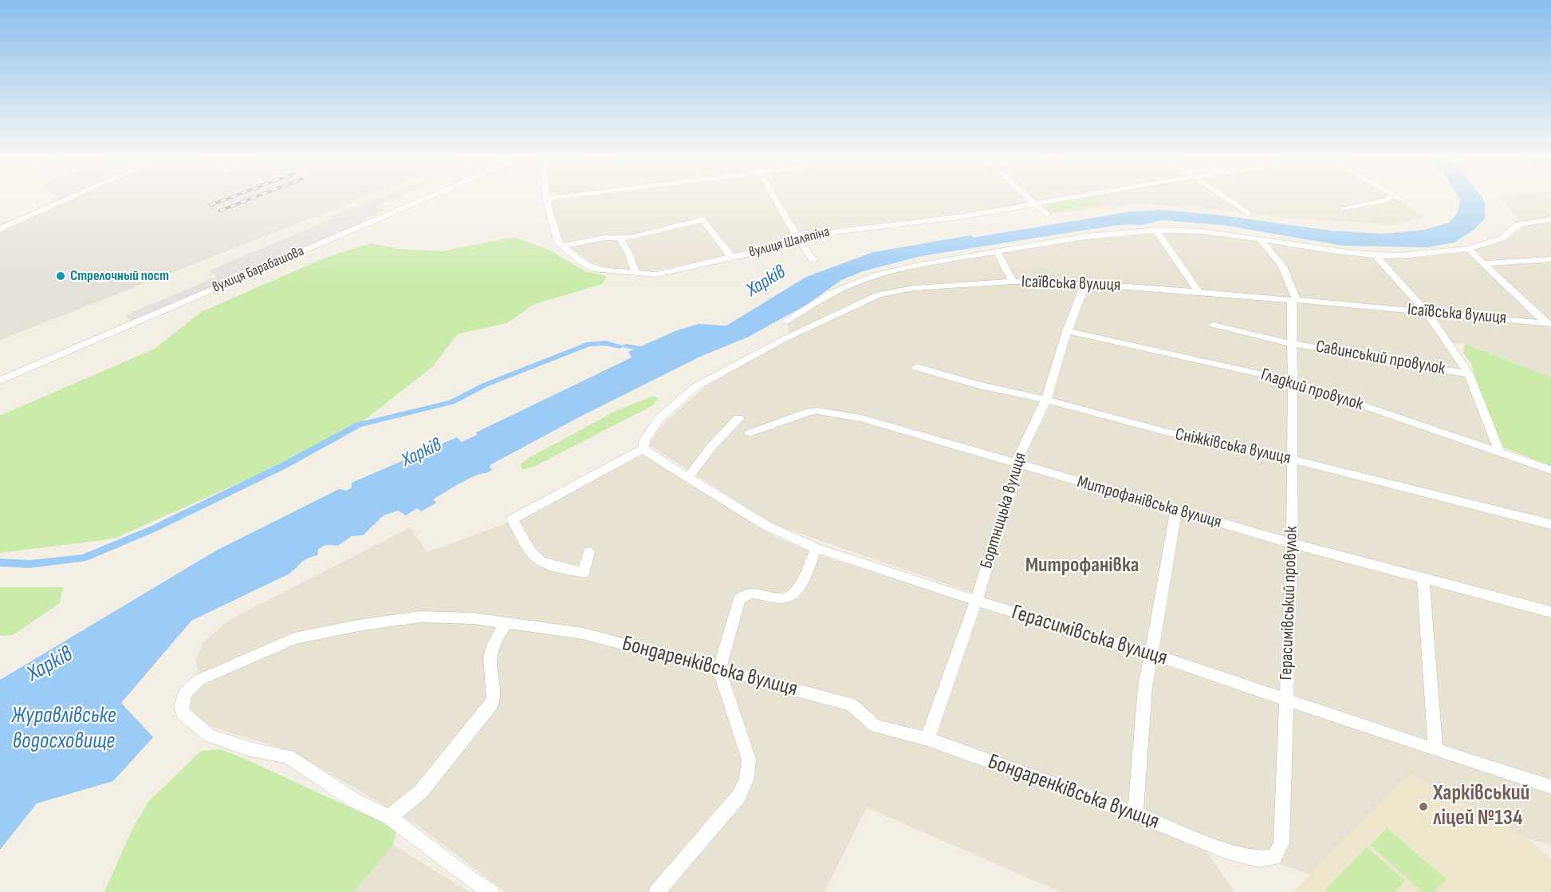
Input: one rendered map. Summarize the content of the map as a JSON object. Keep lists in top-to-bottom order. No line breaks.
{"streets":{"street":["вулиця Шаляпіна","вулиця Барабашова","Ісаївська вулиця","Савинський провулок","Гладкий провулок","Сніжківська вулиця","Митрофанівська вулиця","Бортницька вулиця","Герасимівський провулок","Герасимівська вулиця","Бондаренківська вулиця"]},"crossings":[["Ісаївська вулиця","Бортницька вулиця"],["Ісаївська вулиця","Герасимівський провулок"],["Ісаївська вулиця","Герасимівська вулиця"],["Савинський провулок","Герасимівський провулок"],["Гладкий провулок","Бортницька вулиця"],["Гладкий провулок","Герасимівський провулок"],["Сніжківська вулиця","Бортницька вулиця"],["Сніжківська вулиця","Герасимівський провулок"],["Митрофанівська вулиця","Бортницька вулиця"],["Митрофанівська вулиця","Герасимівський провулок"],["Бортницька вулиця","Герасимівська вулиця"],["Бортницька вулиця","Бондаренківська вулиця"],["Герасимівський провулок","Герасимівська вулиця"],["Герасимівський провулок","Бондаренківська вулиця"]],"districts":["Митрофанівка"],"water":["Харків","Журавлівське водосховище"],"places":["Стрелочный пост","Харківський ліцей №134"]}
